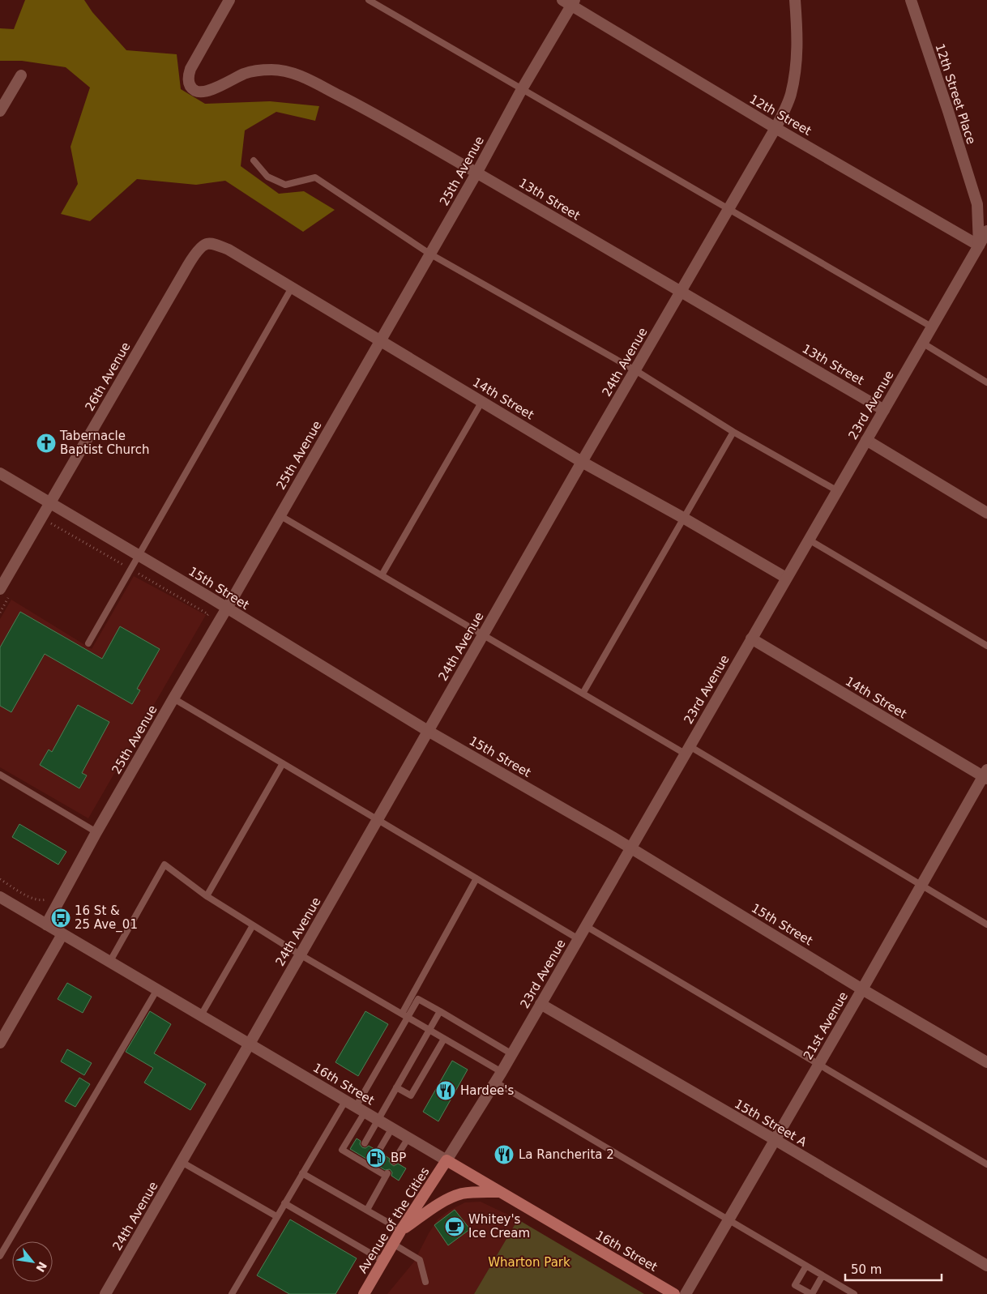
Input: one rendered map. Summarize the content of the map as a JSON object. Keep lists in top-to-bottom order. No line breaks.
{"streets":{"main road":["16th Street","Avenue of the Cities"],"street":["12th Street Place","12th Street","25th Avenue","13th Street","24th Avenue","26th Avenue","14th Street","23rd Avenue","15th Street","21st Avenue","15th Street A"]},"crossings":[["12th Street Place","12th Street"],["12th Street Place","23rd Avenue"],["12th Street","25th Avenue"],["12th Street","24th Avenue"],["12th Street","23rd Avenue"],["25th Avenue","13th Street"],["25th Avenue","14th Street"],["25th Avenue","15th Street"],["25th Avenue","16th Street"],["13th Street","24th Avenue"],["13th Street","23rd Avenue"],["24th Avenue","14th Street"],["24th Avenue","15th Street"],["24th Avenue","16th Street"],["26th Avenue","14th Street"],["26th Avenue","15th Street"],["14th Street","23rd Avenue"],["14th Street","21st Avenue"],["23rd Avenue","15th Street"],["23rd Avenue","16th Street"],["23rd Avenue","15th Street A"],["23rd Avenue","Avenue of the Cities"],["15th Street","21st Avenue"],["21st Avenue","15th Street A"],["16th Street","Avenue of the Cities"]],"parks":["Wharton Park"],"places":{"church":["Tabernacle Baptist Church"],"bus stop":["16 St & 25 Ave_01"],"restaurant":["Hardee's","La Rancherita 2"],"fuel station":["BP"],"cafe":["Whitey's Ice Cream"]},"scale_bar":"50 m","north":"bottom right"}
